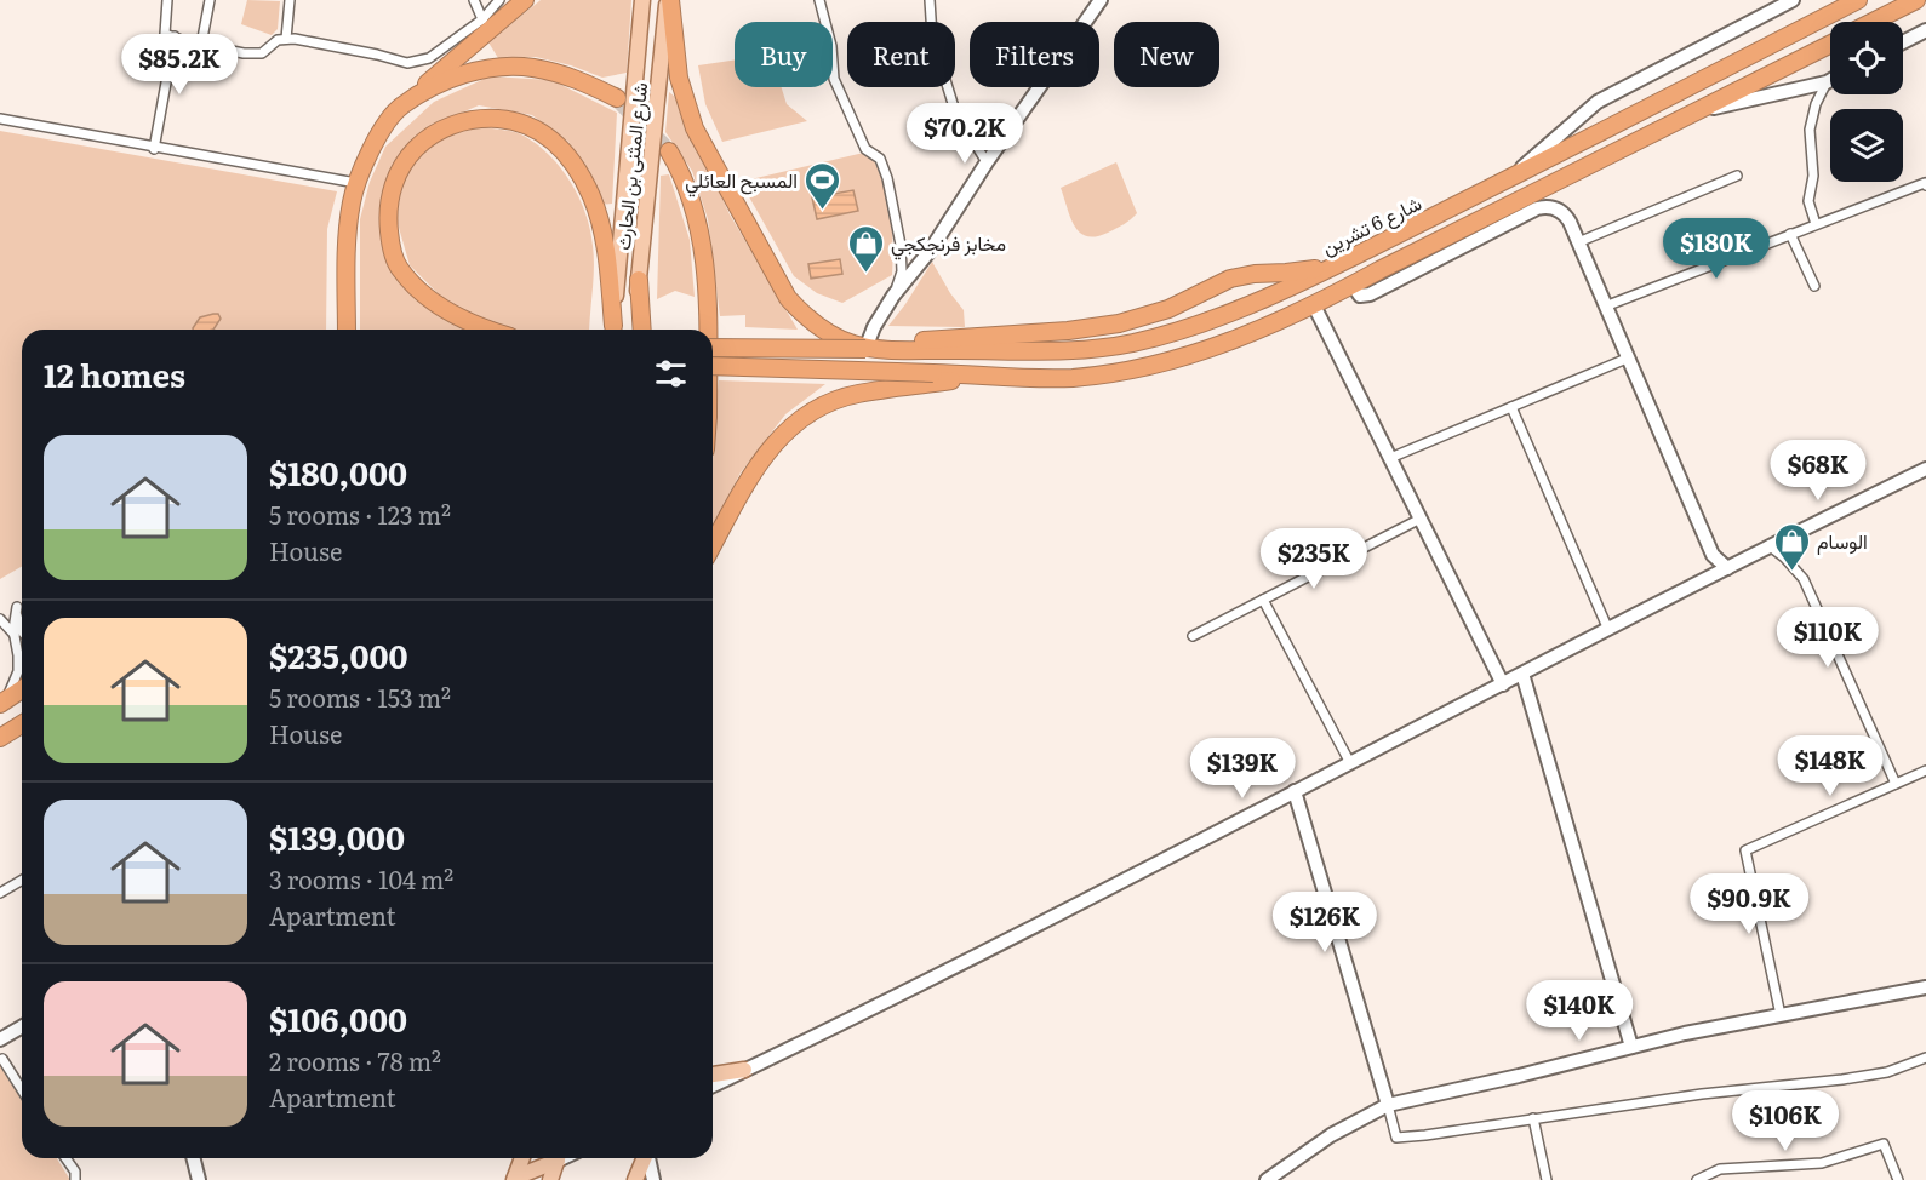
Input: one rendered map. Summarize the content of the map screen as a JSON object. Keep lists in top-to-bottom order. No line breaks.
{"streets":{"highway":["شارع 6 تشرين"],"main road":["شارع المثنى بن الحارث"]},"places":{"sports":["المسبح العائلي"],"shop":["مخابز فرنجكجي","الوسام"]},"page":{"chip":["Buy","Rent","Filters","New"],"price":["$85.2K","$70.2K","$180K","$68K","$235K","$110K","$148K","$139K","$90.9K","$126K","$140K","$106K"],"heading":"12 homes","list":[{"name":"$180,000","note":"5 rooms · 123 m² · House"},{"name":"$235,000","note":"5 rooms · 153 m² · House"},{"name":"$139,000","note":"3 rooms · 104 m² · Apartment"},{"name":"$106,000","note":"2 rooms · 78 m² · Apartment"}]}}
